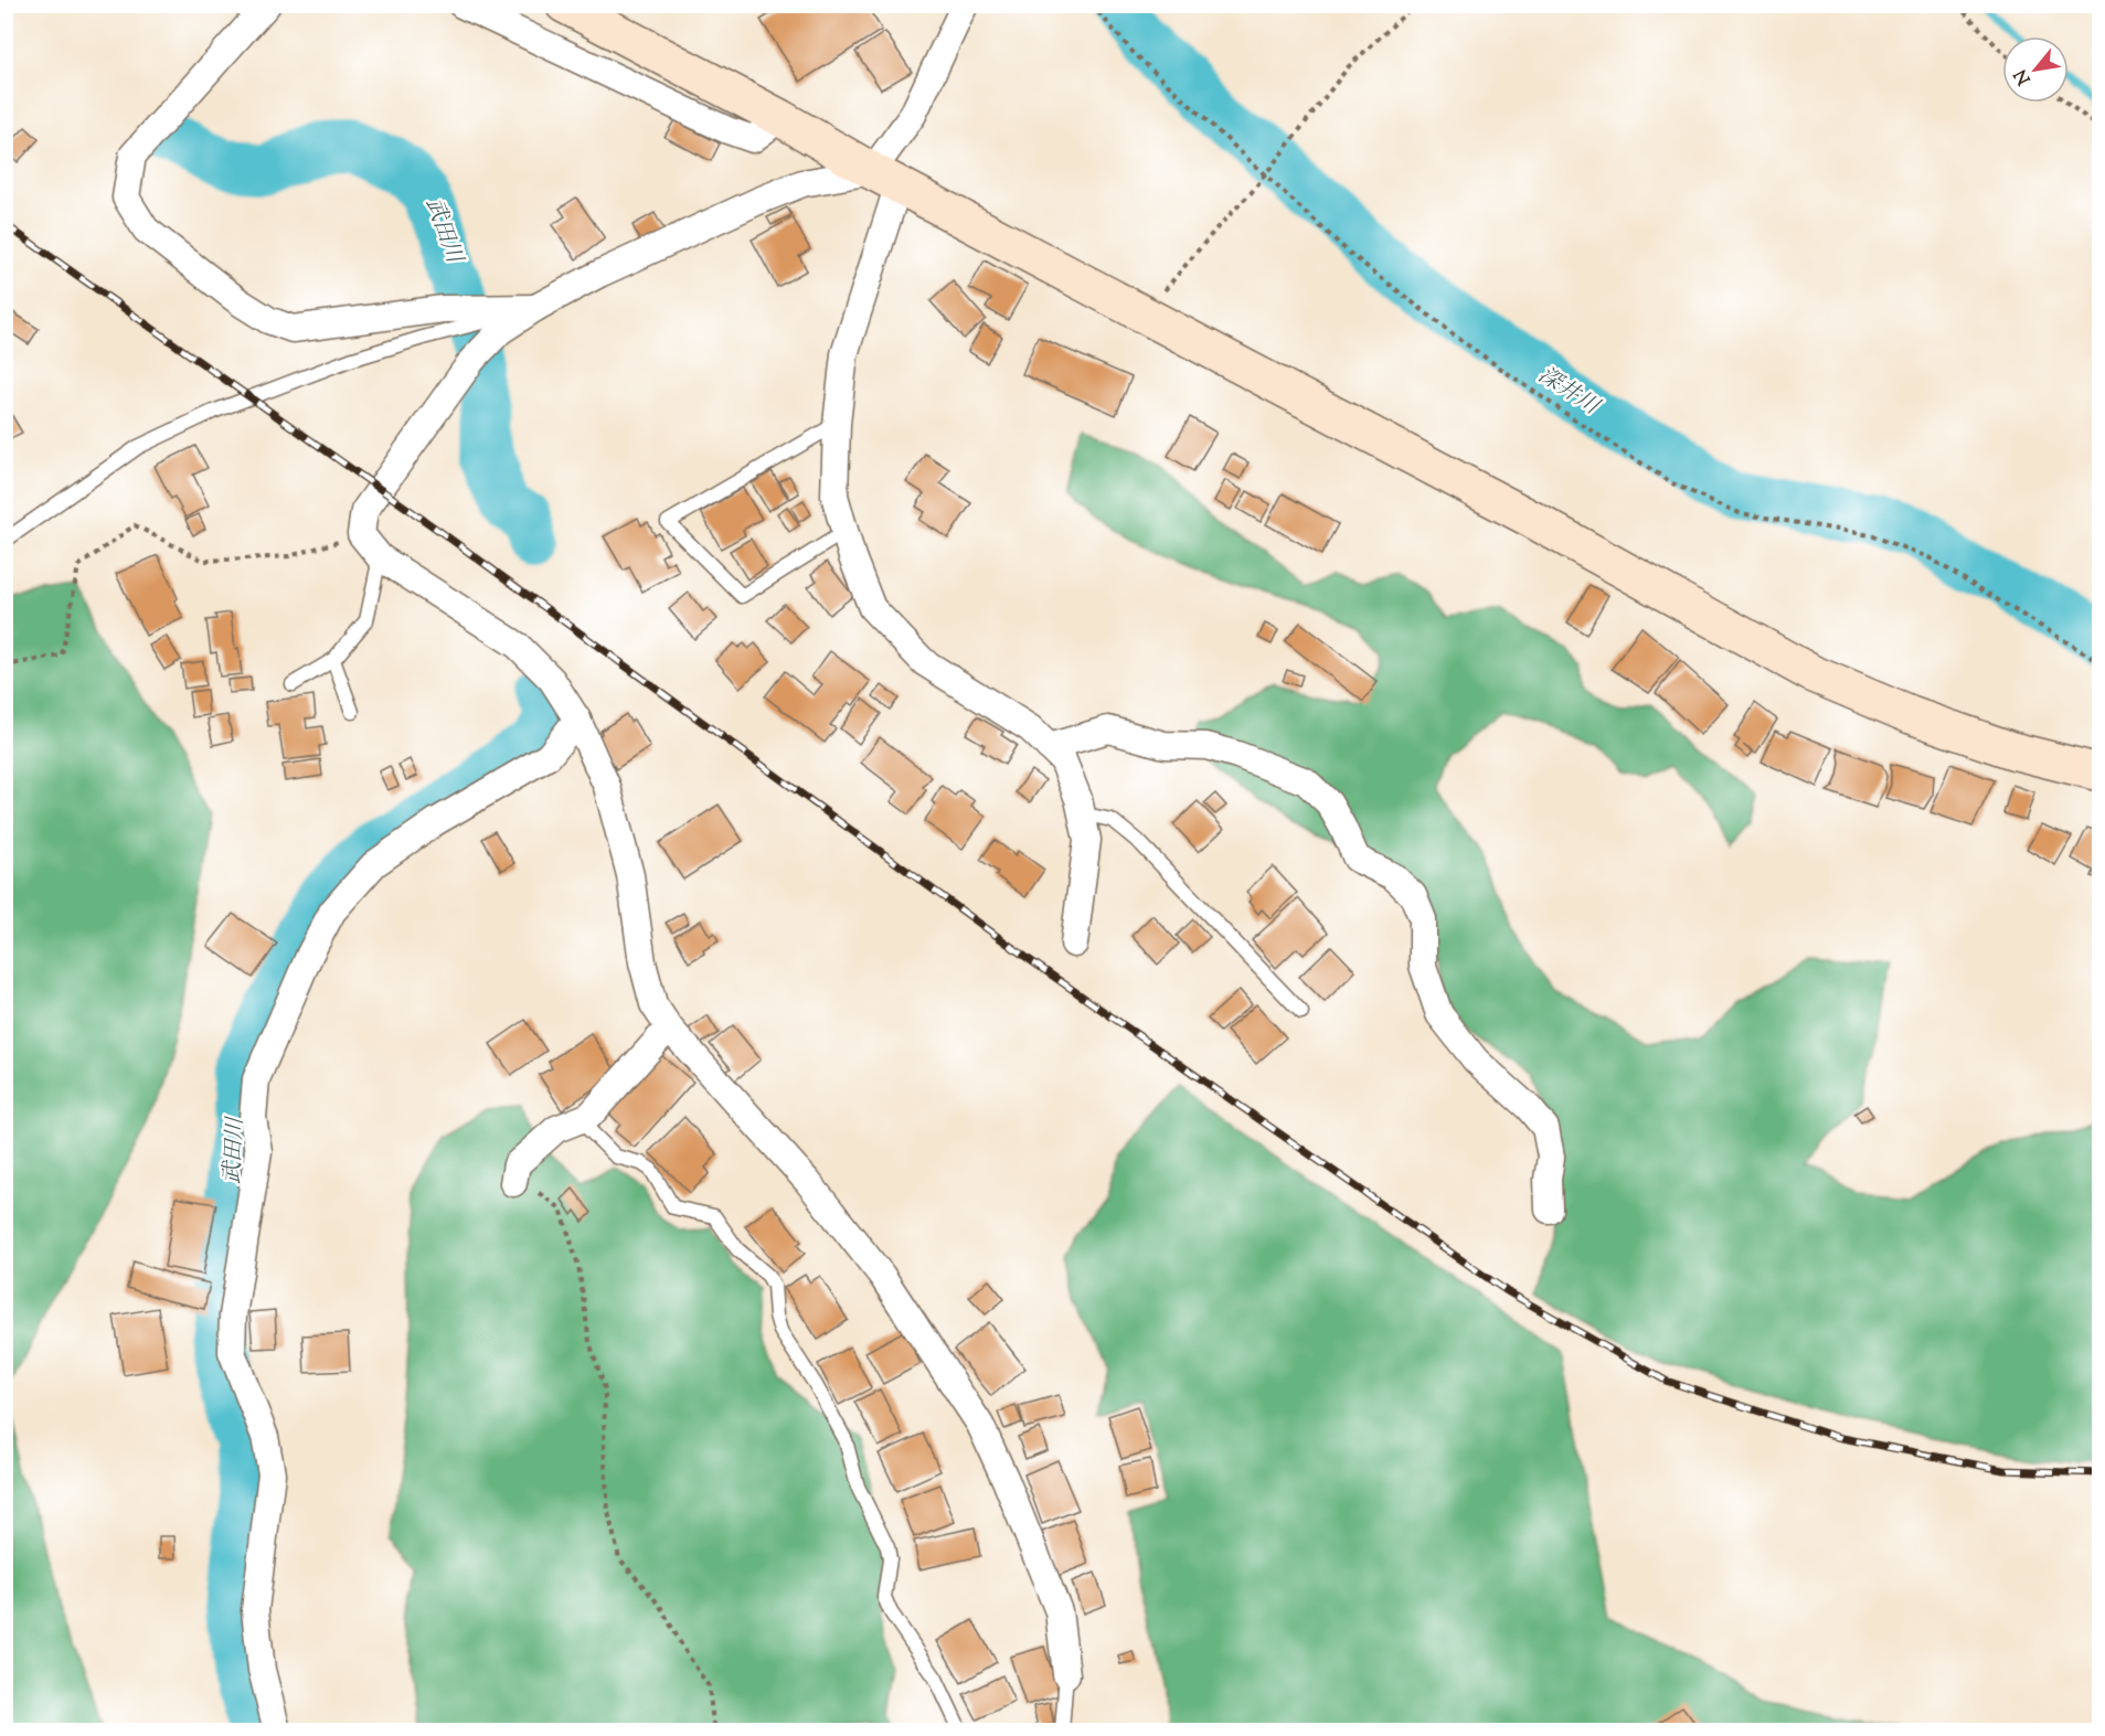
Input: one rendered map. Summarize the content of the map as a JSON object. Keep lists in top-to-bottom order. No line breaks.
{"water":["武田川","深井川"],"north":"bottom left"}
